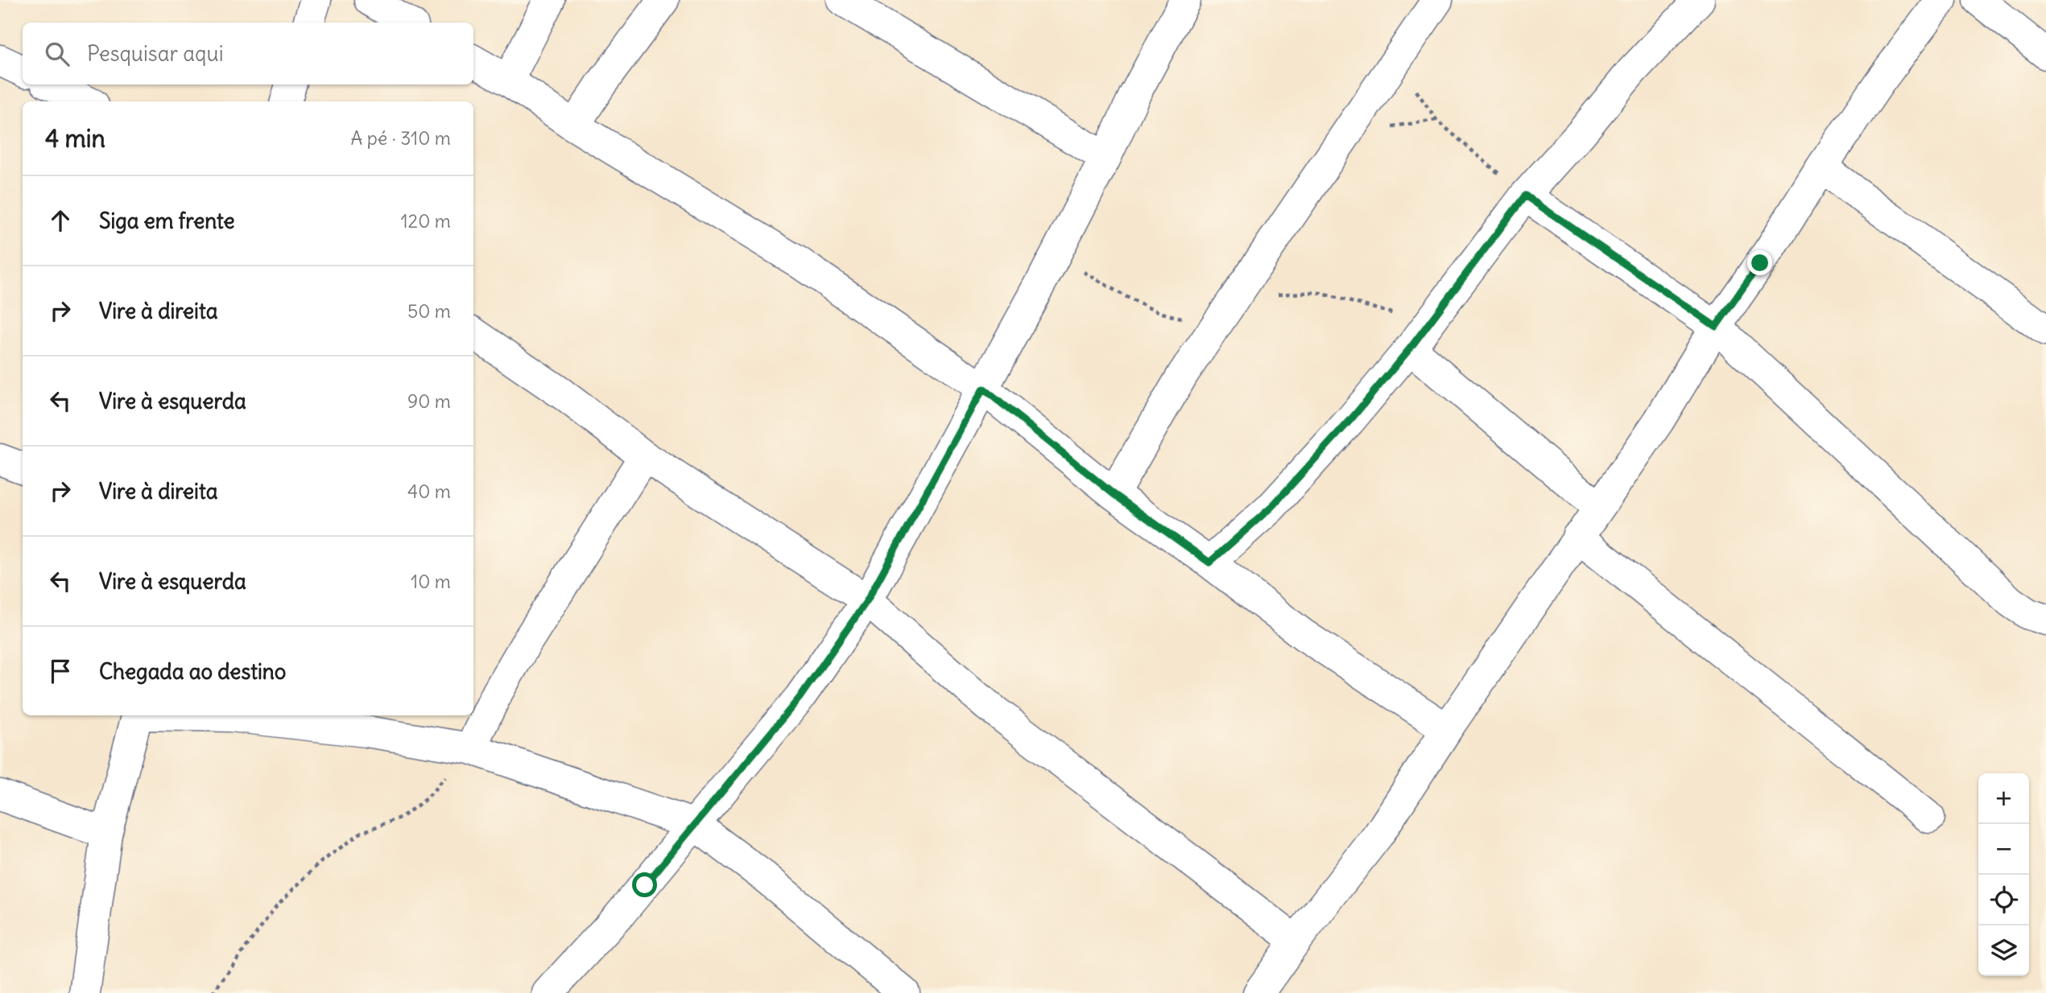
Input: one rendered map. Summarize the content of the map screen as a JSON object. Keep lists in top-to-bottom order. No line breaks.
{"page":{"search":"Pesquisar aqui","heading":["4 min","A pé · 310 m"],"list":[["Siga em frente","120 m"],["Vire à direita","50 m"],["Vire à esquerda","90 m"],["Vire à direita","40 m"],["Vire à esquerda","10 m"],"Chegada ao destino"],"map_buttons":["+","−"]}}
